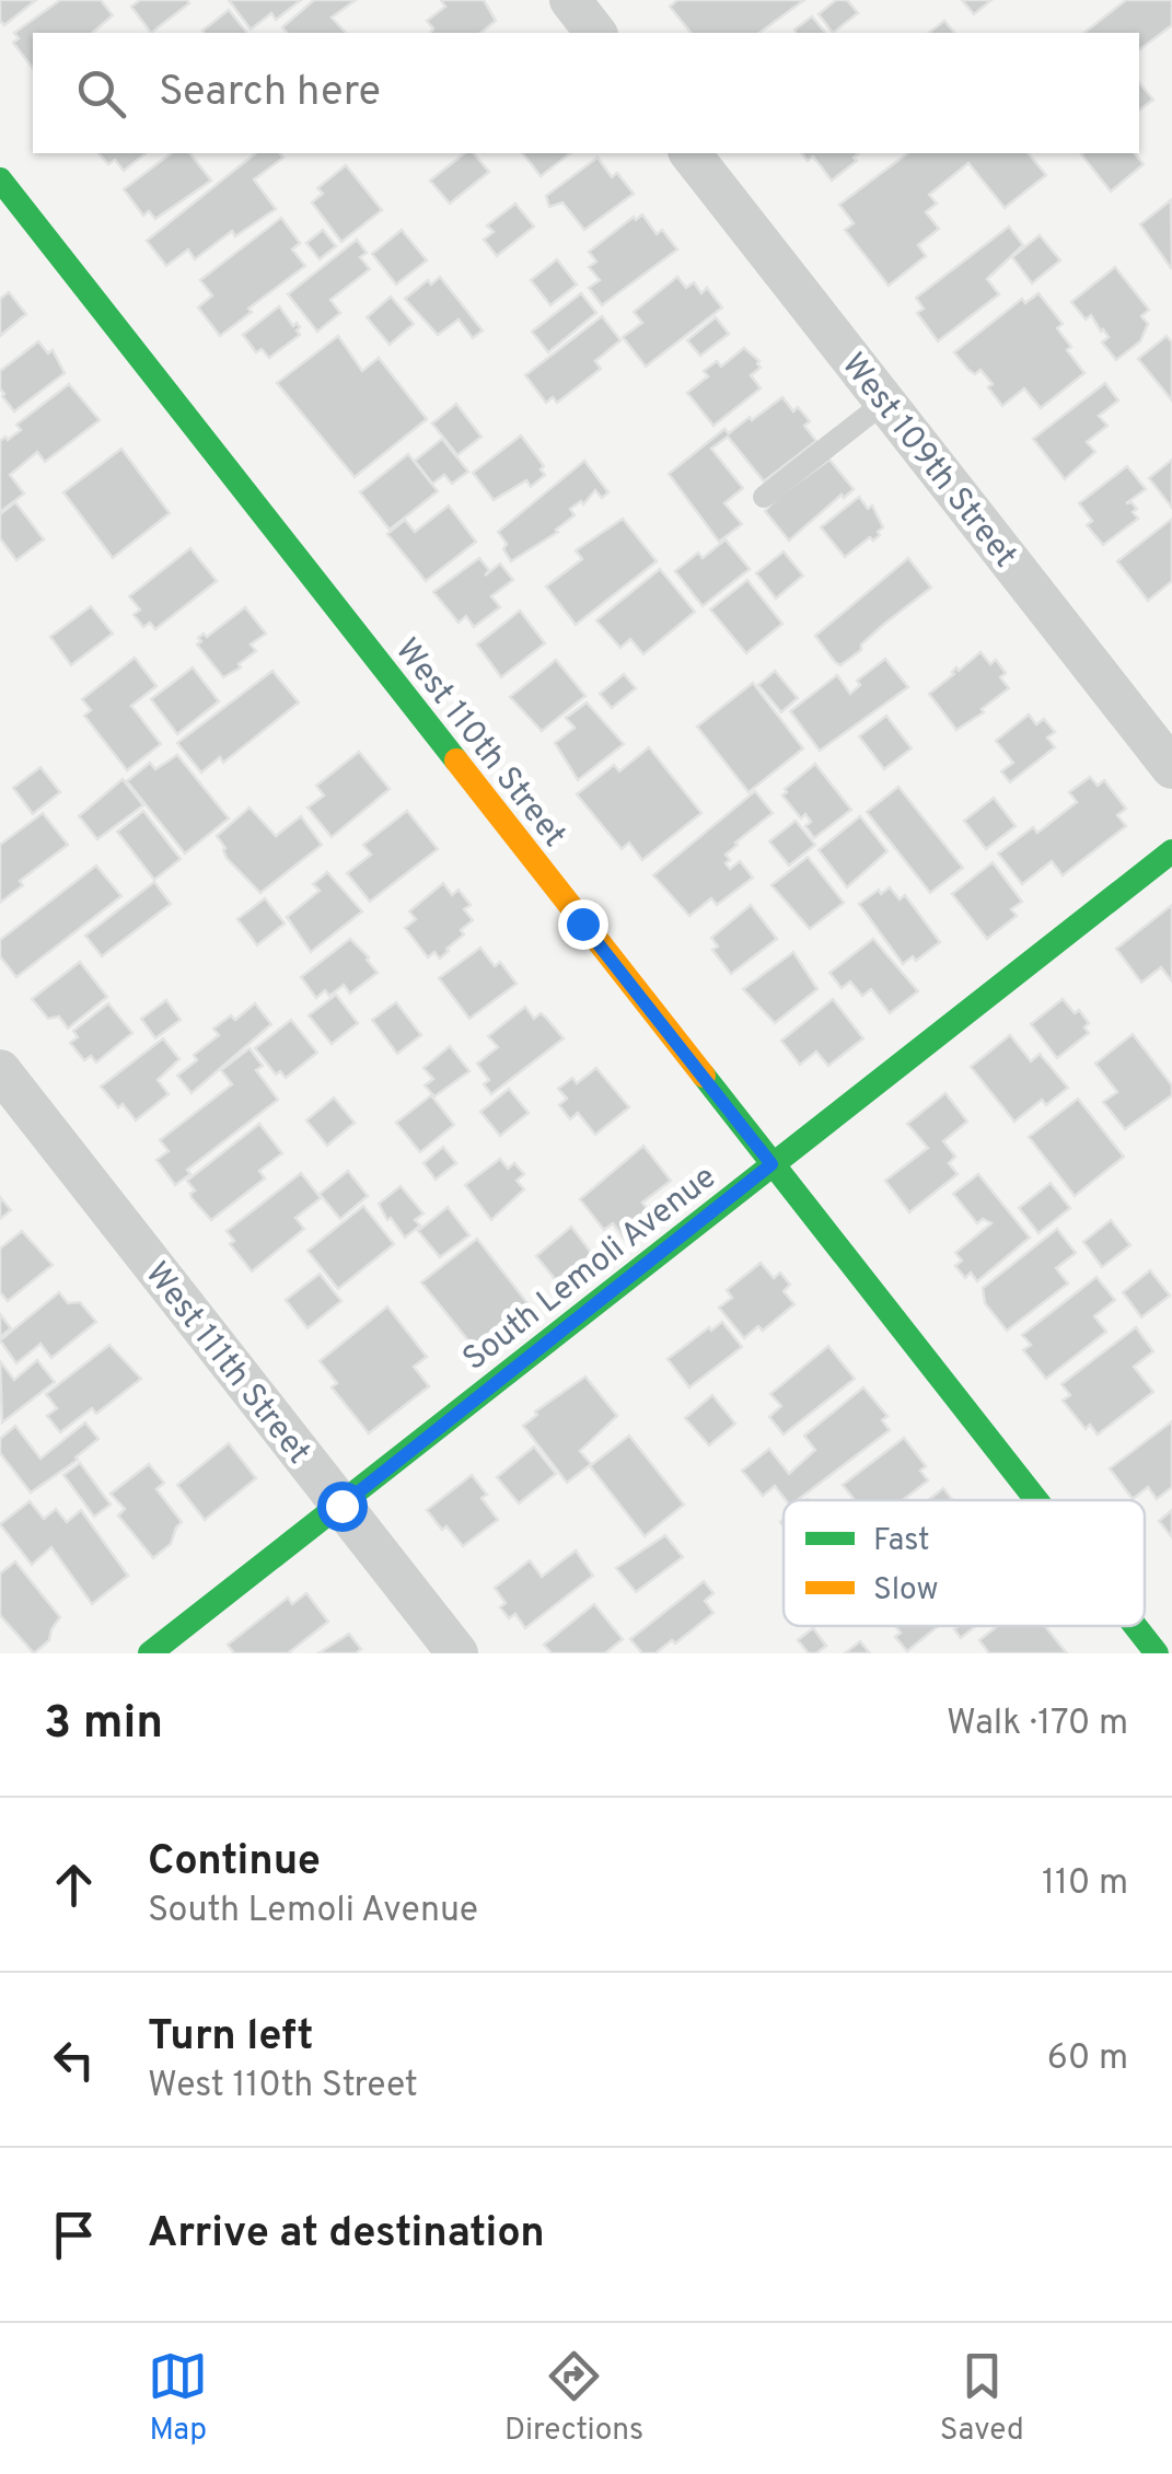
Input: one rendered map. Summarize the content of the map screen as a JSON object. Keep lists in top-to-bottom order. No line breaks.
{"streets":{"street":["West 109th Street","West 110th Street","South Lemoli Avenue","West 111th Street"]},"crossings":[["West 110th Street","South Lemoli Avenue"],["South Lemoli Avenue","West 111th Street"]],"legend":["Fast","Slow"],"page":{"search":"Search here","heading":["3 min","Walk · 170 m"],"list":[["Continue","South Lemoli Avenue","110 m"],["Turn left","West 110th Street","60 m"],"Arrive at destination"],"nav":["Map","Directions","Saved"]}}
